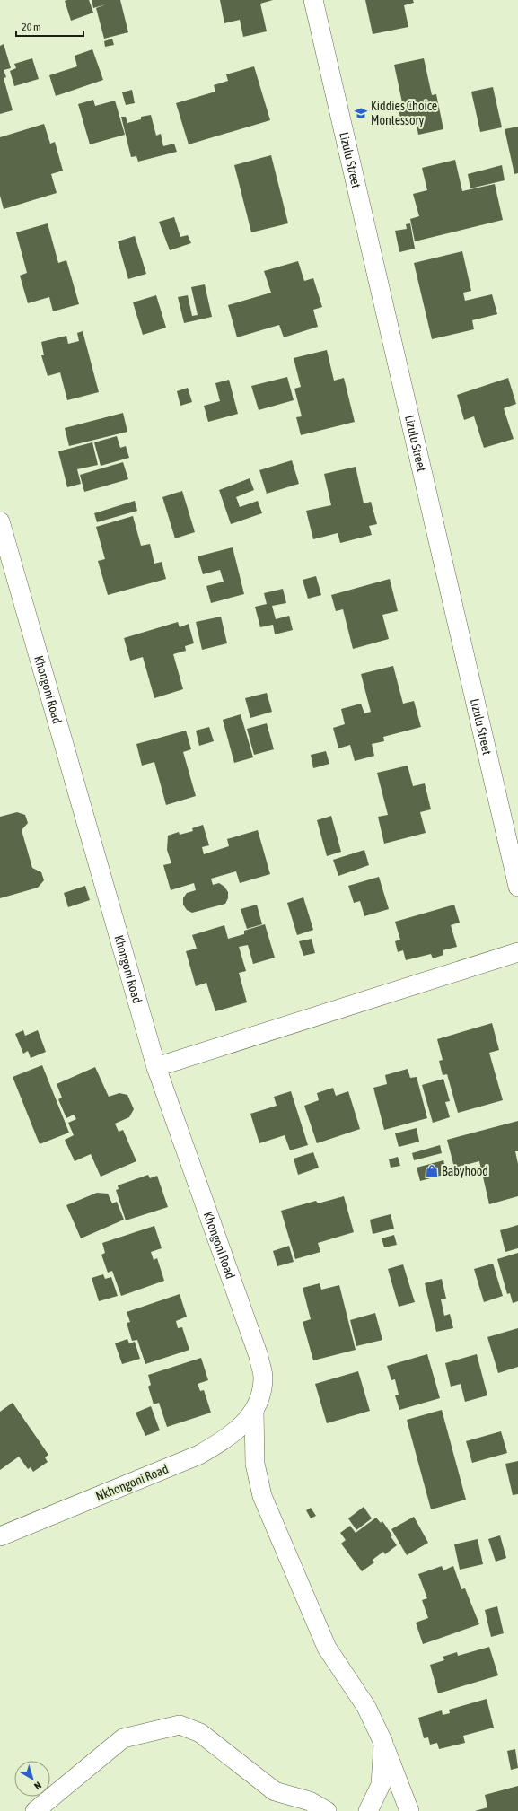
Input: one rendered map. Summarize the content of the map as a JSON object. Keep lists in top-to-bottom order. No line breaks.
{"streets":{"street":["Lizulu Street","Khongoni Road","Nkhongoni Road"]},"crossings":[["Khongoni Road","Nkhongoni Road"]],"places":{"school or university":["Kiddies Choice Montessory"],"shop":["Babyhood"]},"scale_bar":"20 m","north":"bottom right"}
